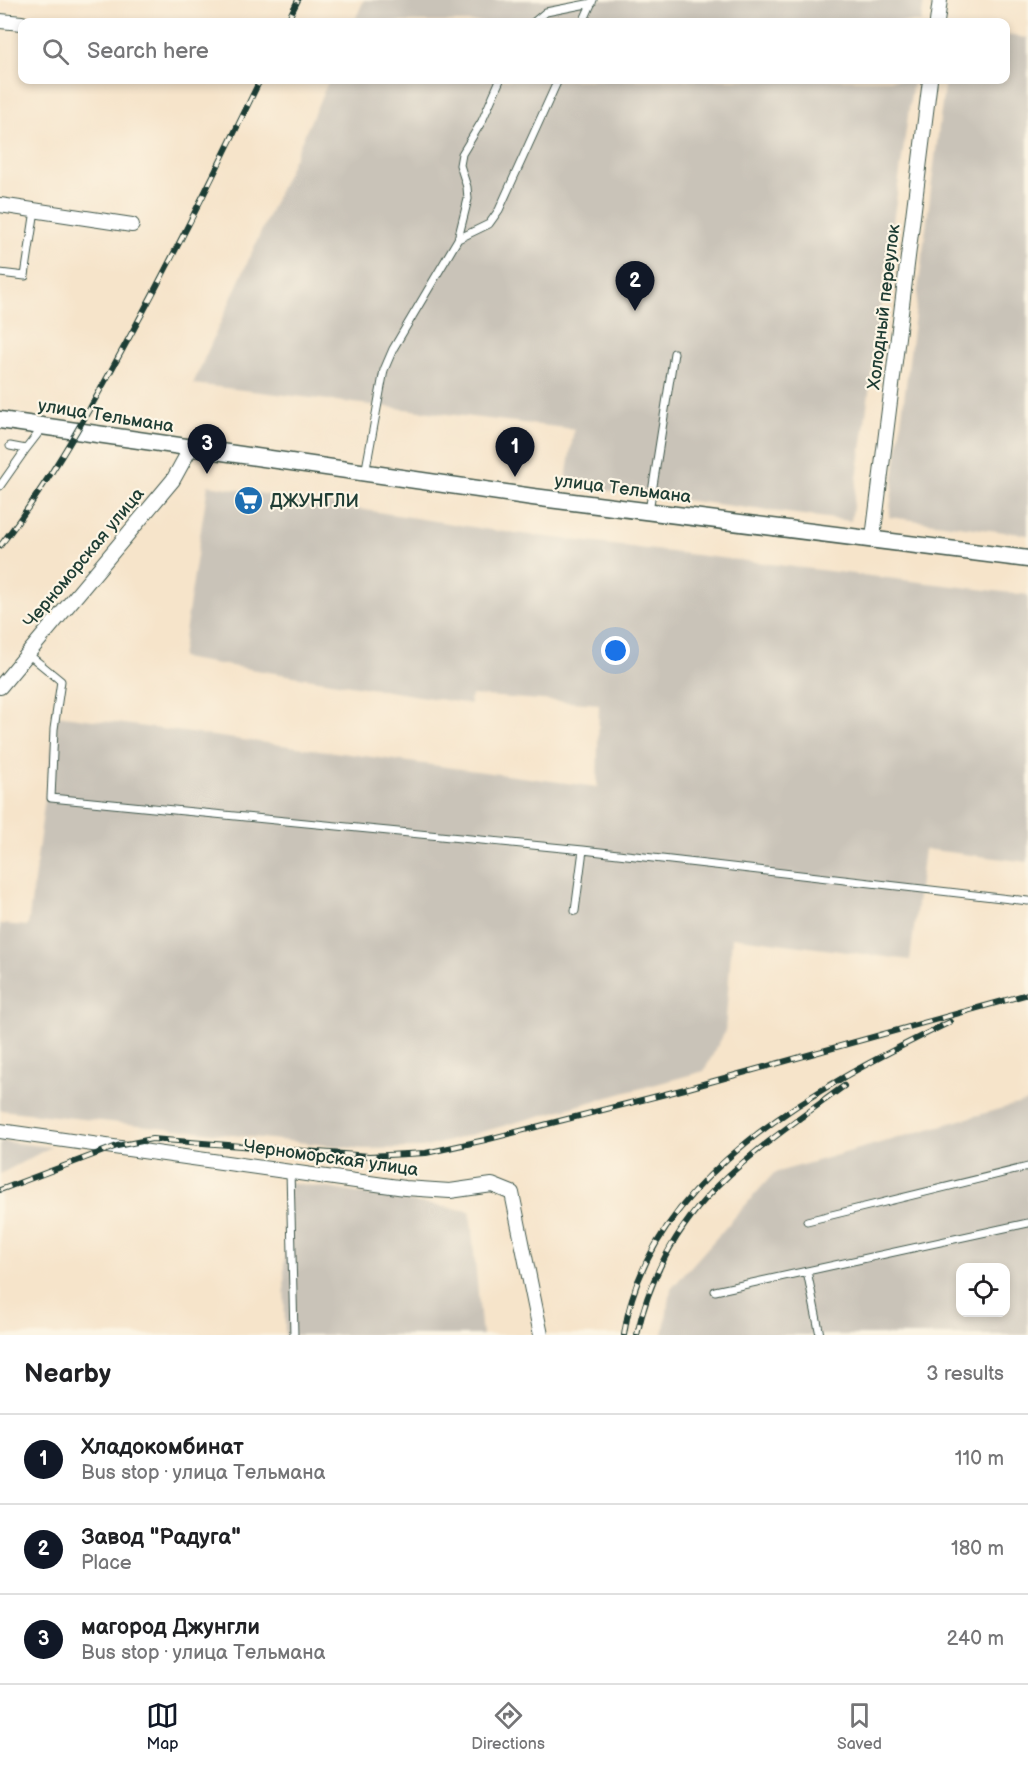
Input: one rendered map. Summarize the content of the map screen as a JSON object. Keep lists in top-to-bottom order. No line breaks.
{"streets":{"street":["Холодный переулок","улица Тельмана","Черноморская улица"]},"crossings":[["Холодный переулок","улица Тельмана"],["улица Тельмана","Черноморская улица"]],"places":{"supermarket":["ДЖУНГЛИ"]},"page":{"search":"Search here","pins":["2","3","1"],"heading":["Nearby","3 results"],"list":[{"mark":"1","name":"Хладокомбинат","note":"Bus stop · улица Тельмана","value":"110 m"},{"mark":"2","name":"Завод \"Радуга\"","note":"Place","value":"180 m"},{"mark":"3","name":"магород Джунгли","note":"Bus stop · улица Тельмана","value":"240 m"}],"nav":["Map","Directions","Saved"]}}
